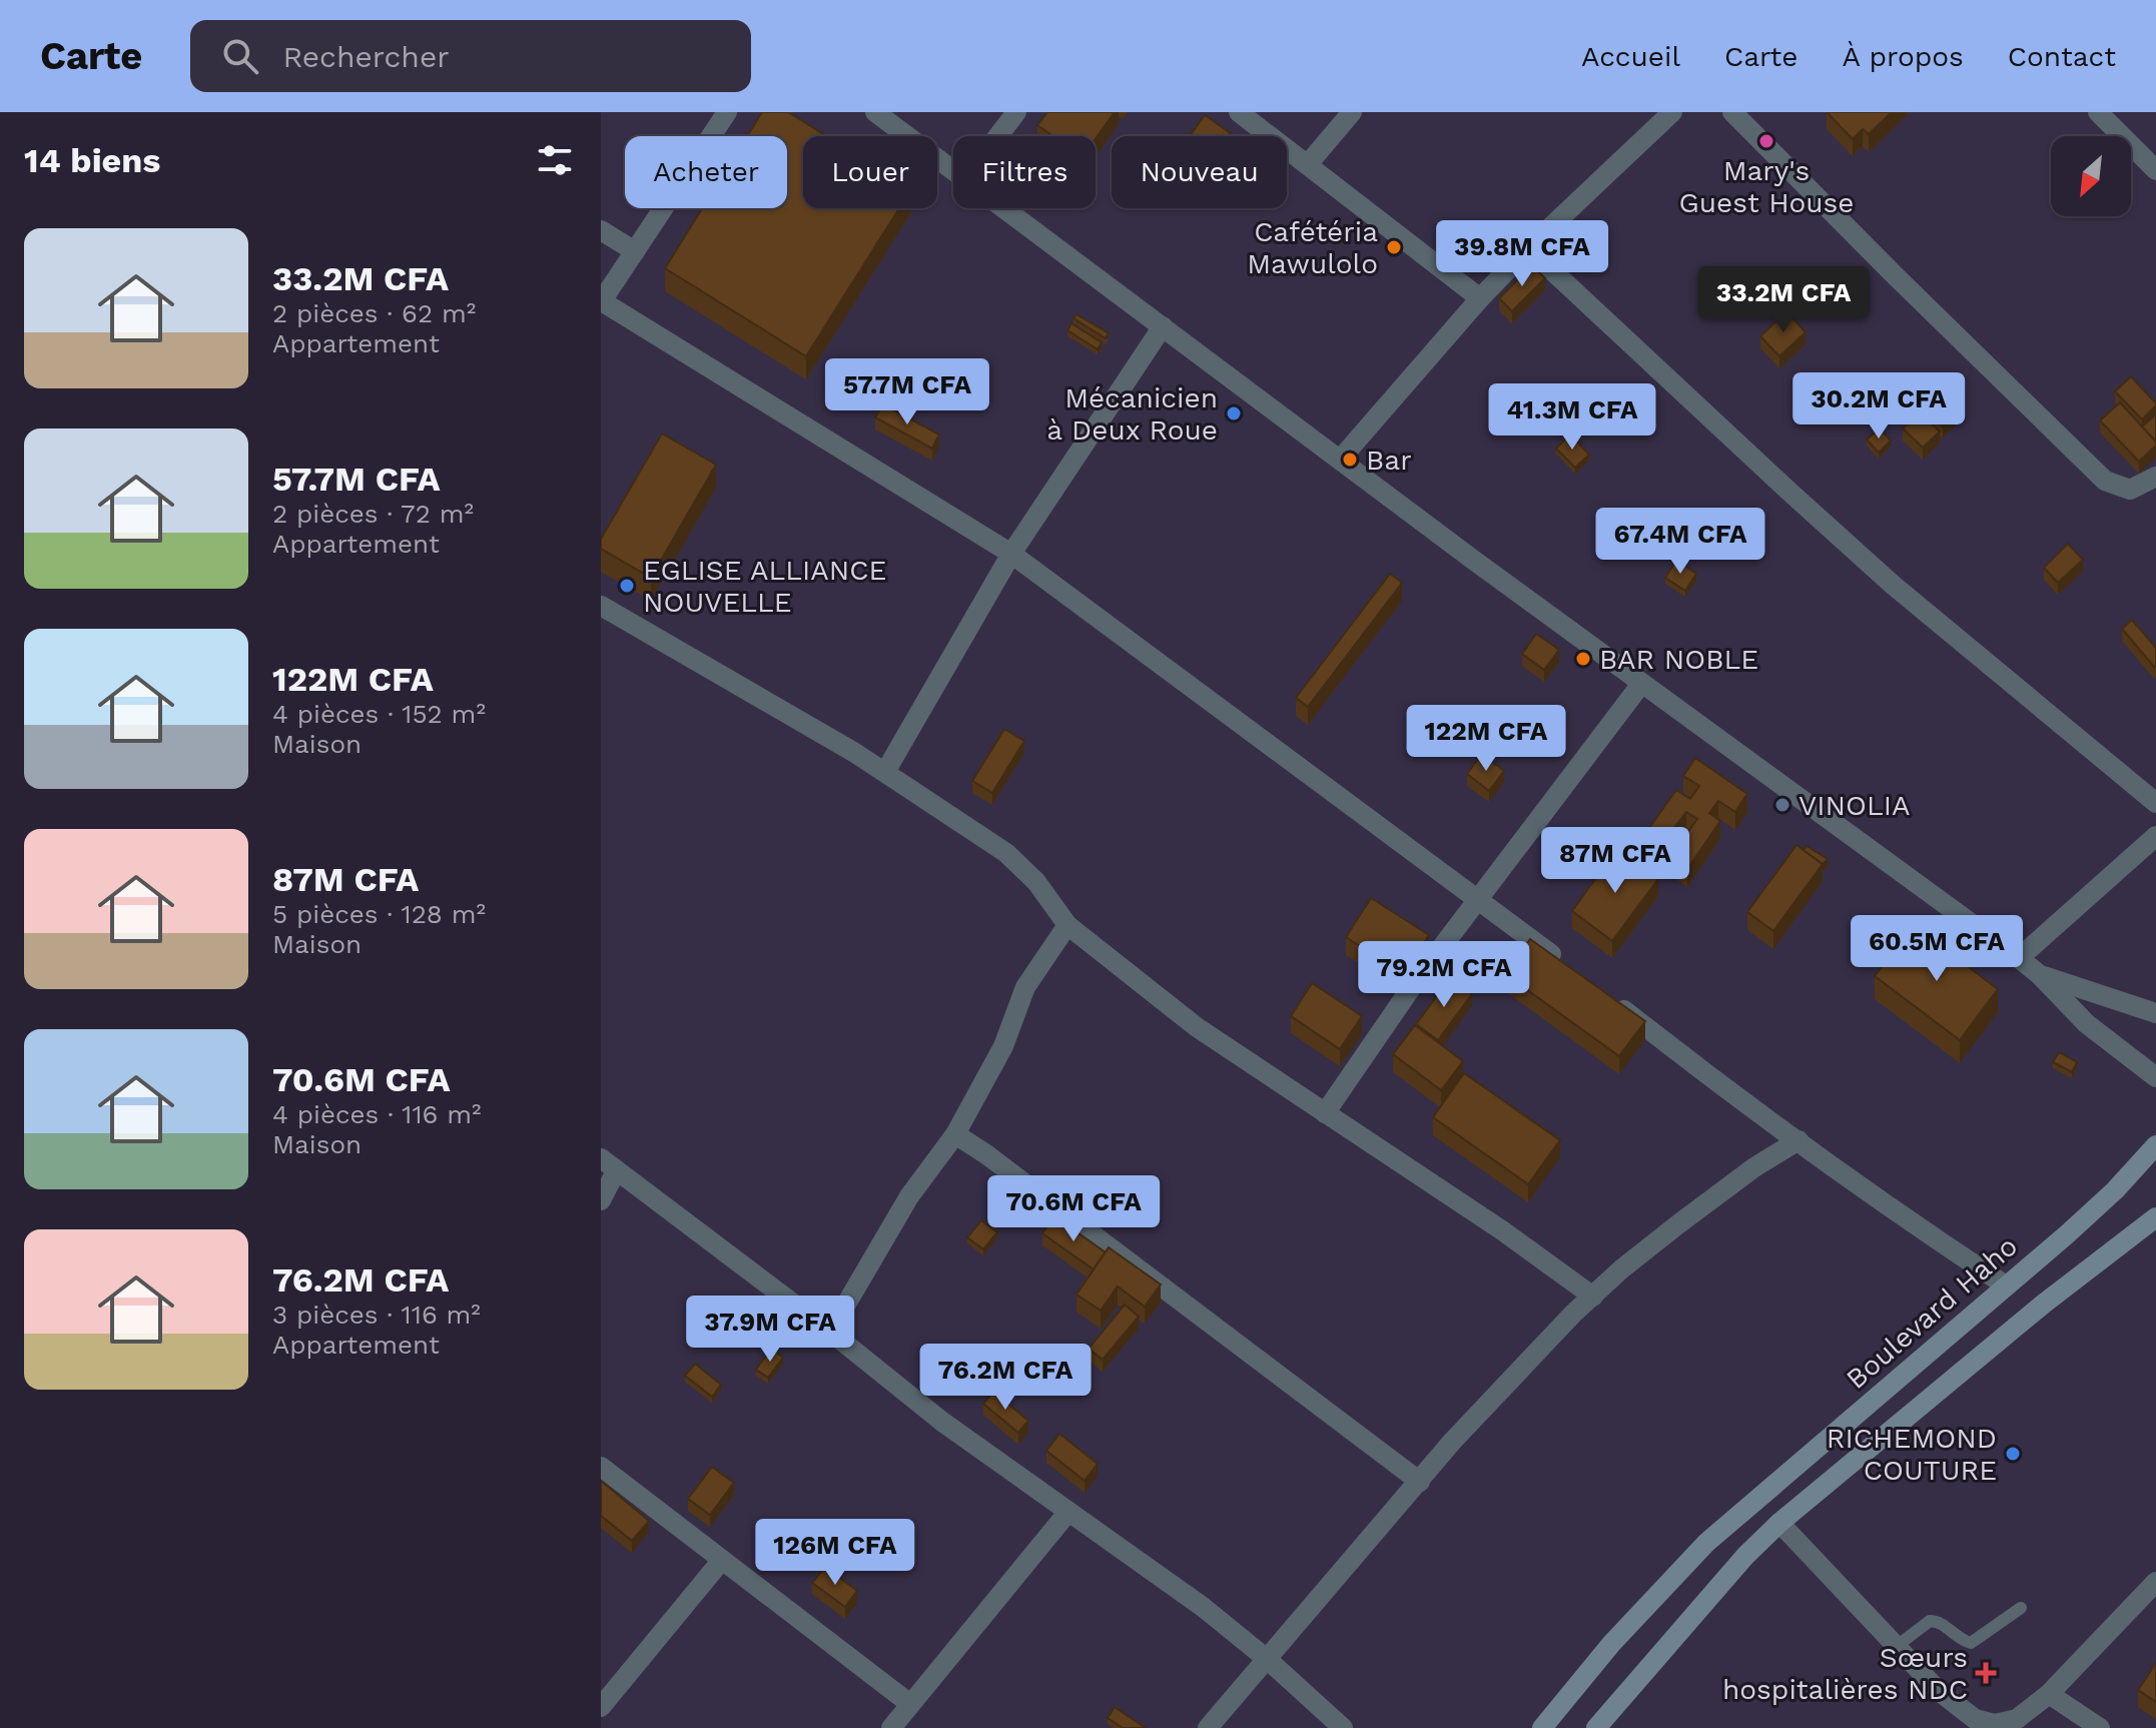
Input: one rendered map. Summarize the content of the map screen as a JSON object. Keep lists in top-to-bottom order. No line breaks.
{"streets":{"main road":["Boulevard Haho"]},"places":{"other":["Mary's Guest House","Cafétéria Mawulolo","Mécanicien à Deux Roue","Bar","EGLISE ALLIANCE NOUVELLE","BAR NOBLE","VINOLIA","RICHEMOND COUTURE"],"health":["Sœurs hospitalières NDC"]},"north":"bottom left","page":{"header":"Carte","search":"Rechercher","nav":["Accueil","Carte","À propos","Contact"],"heading":"14 biens","chip":["Acheter","Louer","Filtres","Nouveau"],"list":[{"name":"33.2M CFA","note":"2 pièces · 62 m² · Appartement"},{"name":"57.7M CFA","note":"2 pièces · 72 m² · Appartement"},{"name":"122M CFA","note":"4 pièces · 152 m² · Maison"},{"name":"87M CFA","note":"5 pièces · 128 m² · Maison"},{"name":"70.6M CFA","note":"4 pièces · 116 m² · Maison"},{"name":"76.2M CFA","note":"3 pièces · 116 m² · Appartement"}],"price":["39.8M CFA","33.2M CFA","57.7M CFA","30.2M CFA","41.3M CFA","67.4M CFA","122M CFA","87M CFA","60.5M CFA","79.2M CFA","70.6M CFA","37.9M CFA","76.2M CFA","126M CFA"]}}
